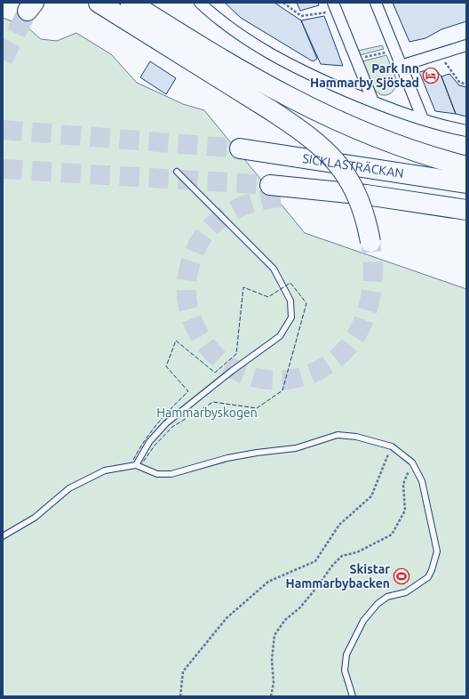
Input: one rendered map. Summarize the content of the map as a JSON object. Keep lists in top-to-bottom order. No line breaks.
{"streets":{"highway":["SICKLASTRÄCKAN"]},"parks":["Hammarbyskogen"],"places":{"hotel":["Park Inn Hammarby Sjöstad"],"sports":["Skistar Hammarbybacken"]}}
